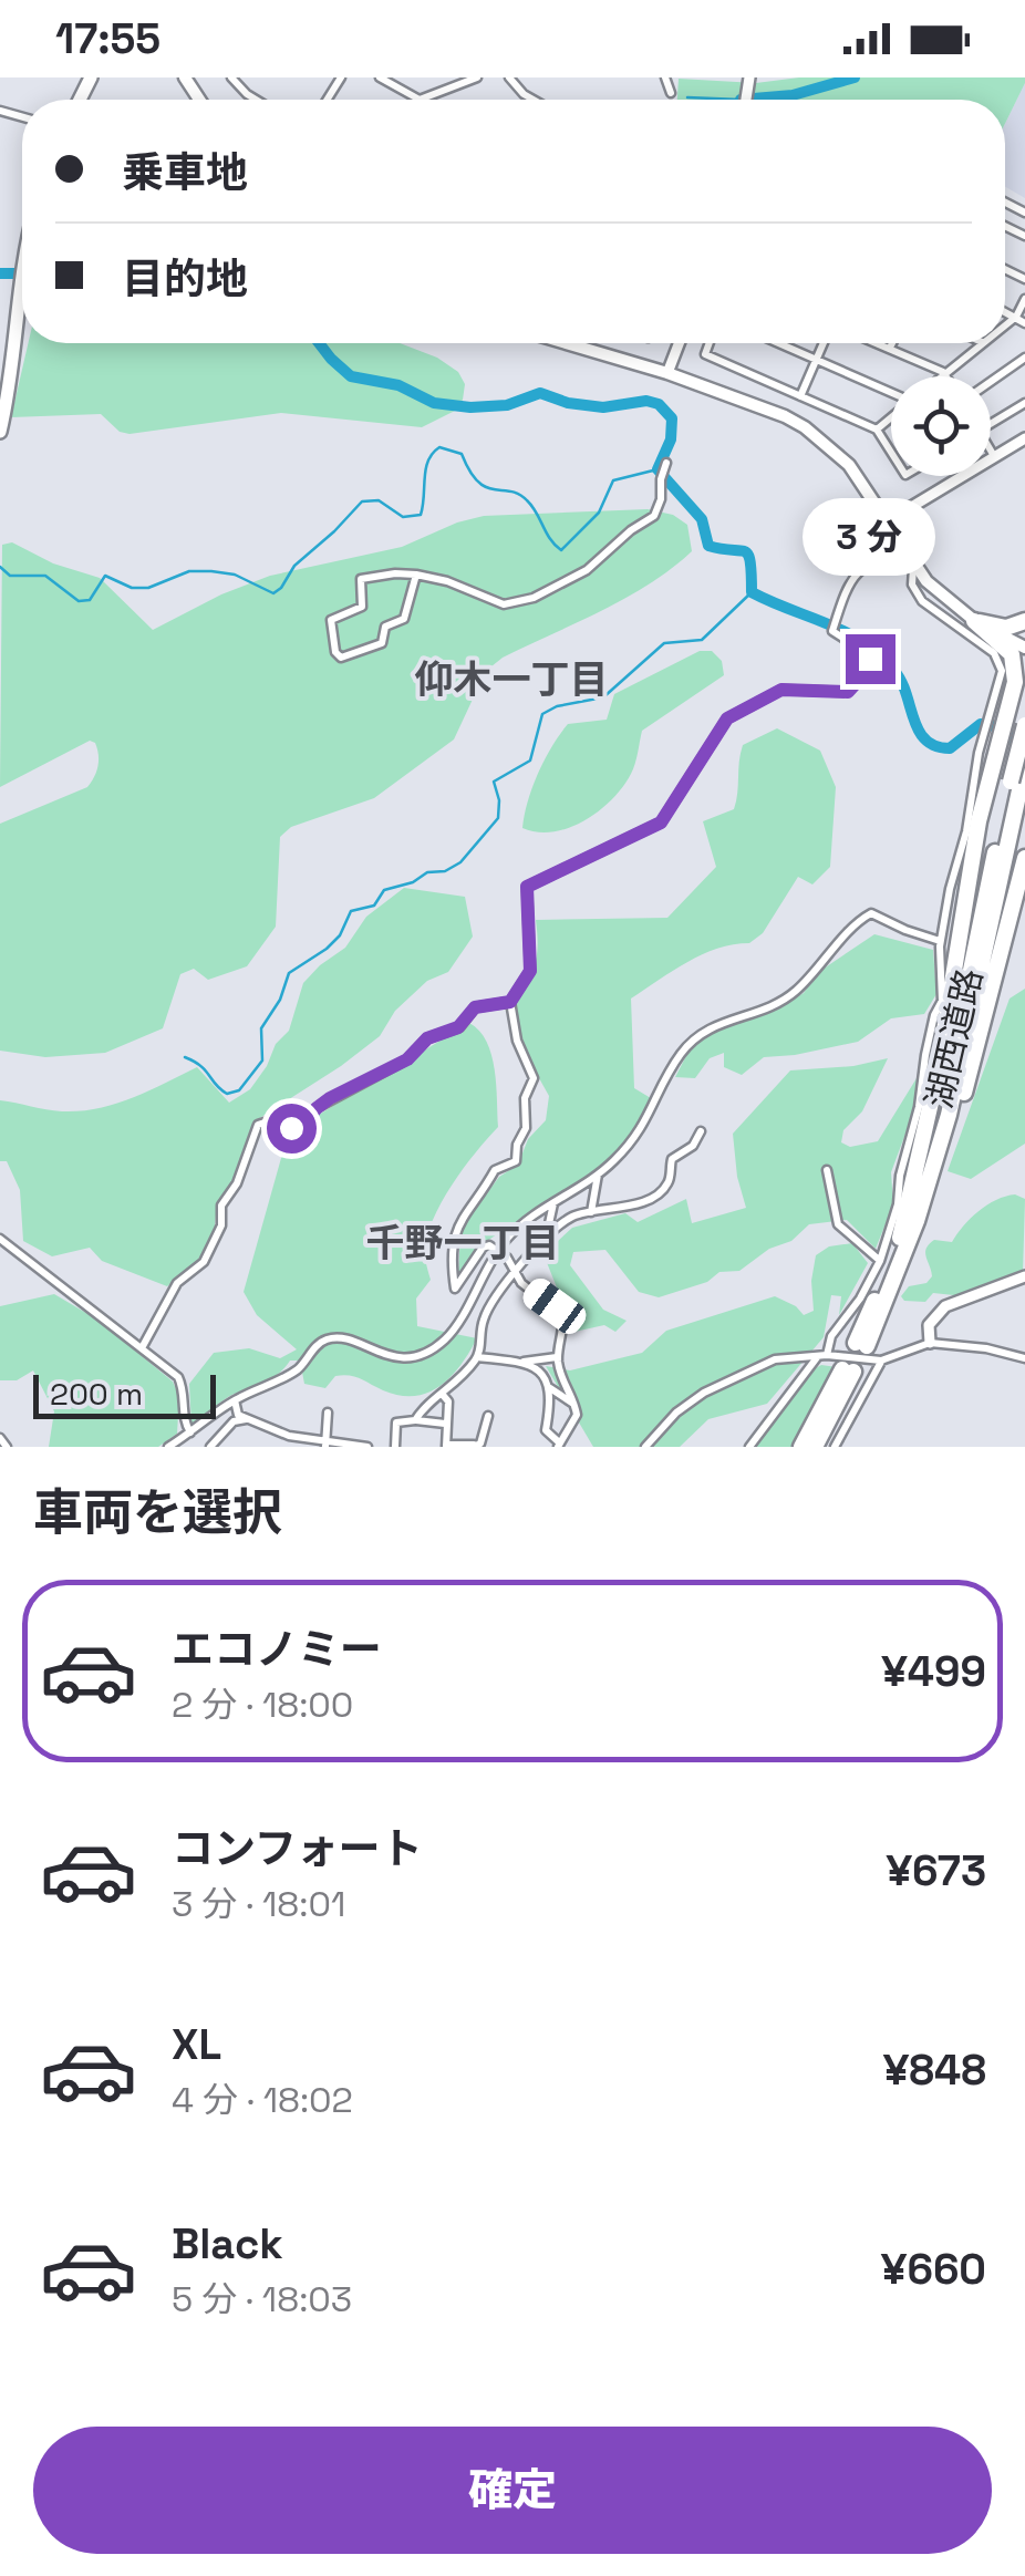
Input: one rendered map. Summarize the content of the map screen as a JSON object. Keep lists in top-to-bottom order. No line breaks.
{"streets":{"highway":["湖西道路"]},"districts":["仰木一丁目","千野一丁目"],"scale_bar":"200 m","page":{"status":"17:55","banner":["乗車地","目的地"],"bubble":"3 分","scale":"200 m","heading":"車両を選択","list":[{"name":"エコノミー","note":"2 分 · 18:00","value":"¥499"},{"name":"コンフォート","note":"3 分 · 18:01","value":"¥673"},{"name":"XL","note":"4 分 · 18:02","value":"¥848"},{"name":"Black","note":"5 分 · 18:03","value":"¥660"}],"buttons":"確定"}}
